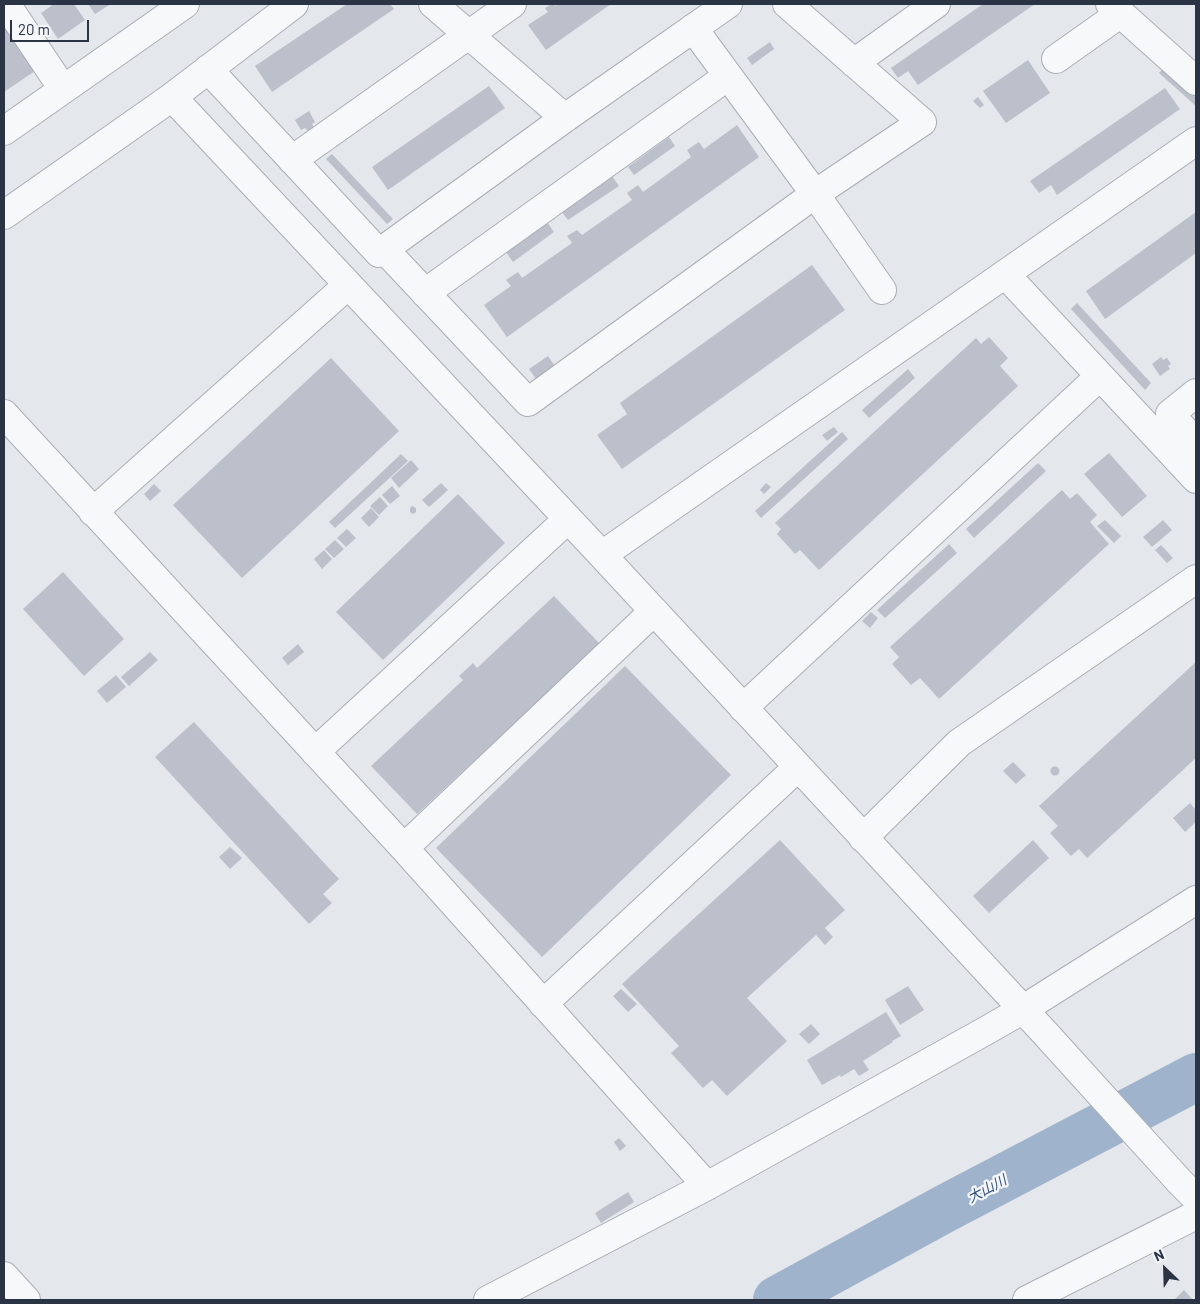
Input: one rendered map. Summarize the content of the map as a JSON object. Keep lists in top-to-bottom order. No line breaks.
{"water":["大山川"],"scale_bar":"20 m","north":"top left"}
